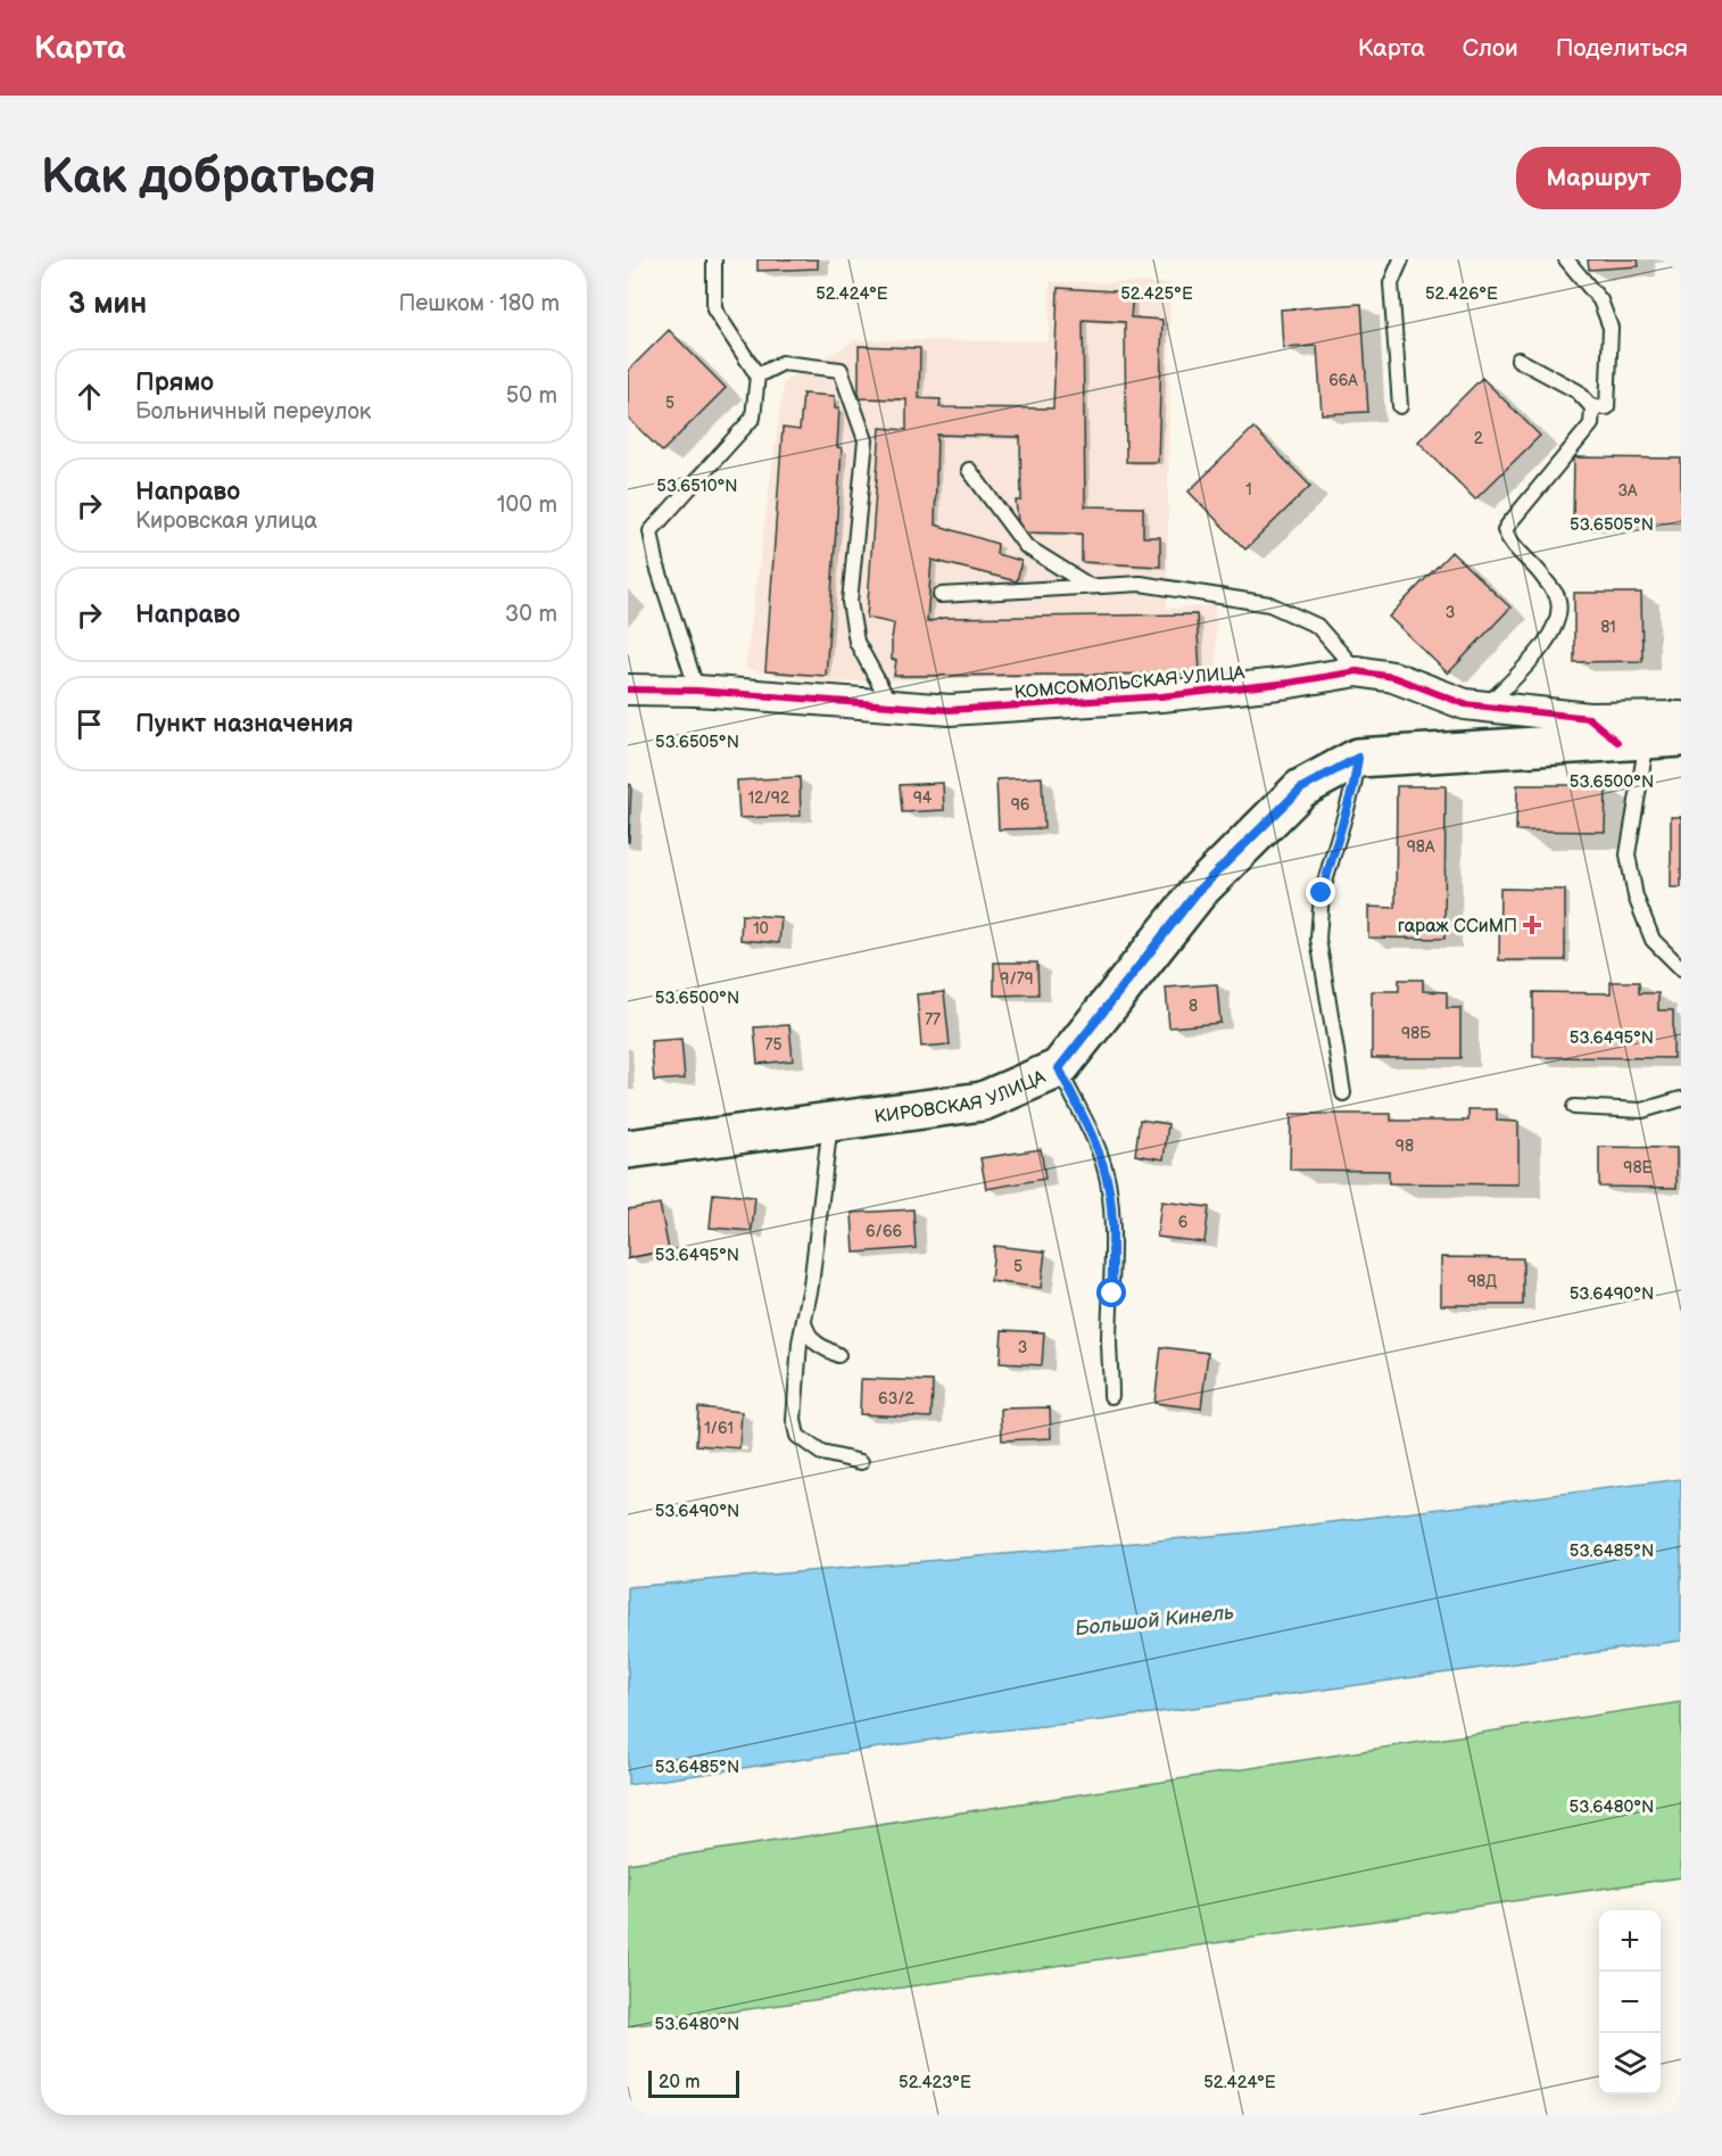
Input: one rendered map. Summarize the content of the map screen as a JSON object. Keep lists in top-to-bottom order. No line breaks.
{"streets":{"main road":["КИРОВСКАЯ УЛИЦА"],"street":["КОМСОМОЛЬСКАЯ УЛИЦА"]},"water":["Большой Кинель"],"places":{"health":["гараж ССиМП"]},"house_numbers":["66А","5","2","1","3А","3","81","12/92","94","96","98А","10","9/79","8","77","98Б","75","98","98Е","6","6/66","5","98Д","3","63/2","1/61"],"scale_bar":"20 m","page":{"header":"Карта","nav":["Карта","Слои","Поделиться"],"buttons":"Маршрут","title":"Как добраться","heading":["3 мин","Пешком · 180 m"],"list":[["Прямо","Больничный переулок","50 m"],["Направо","Кировская улица","100 m"],["Направо","30 m"],"Пункт назначения"],"map_buttons":["+","−"],"scale":"20 m"},"coordinates":["52.424°E","52.425°E","52.426°E","53.6510°N","53.6505°N","53.6500°N","53.6495°N","53.6490°N","53.6485°N","53.6480°N","52.423°E"]}
